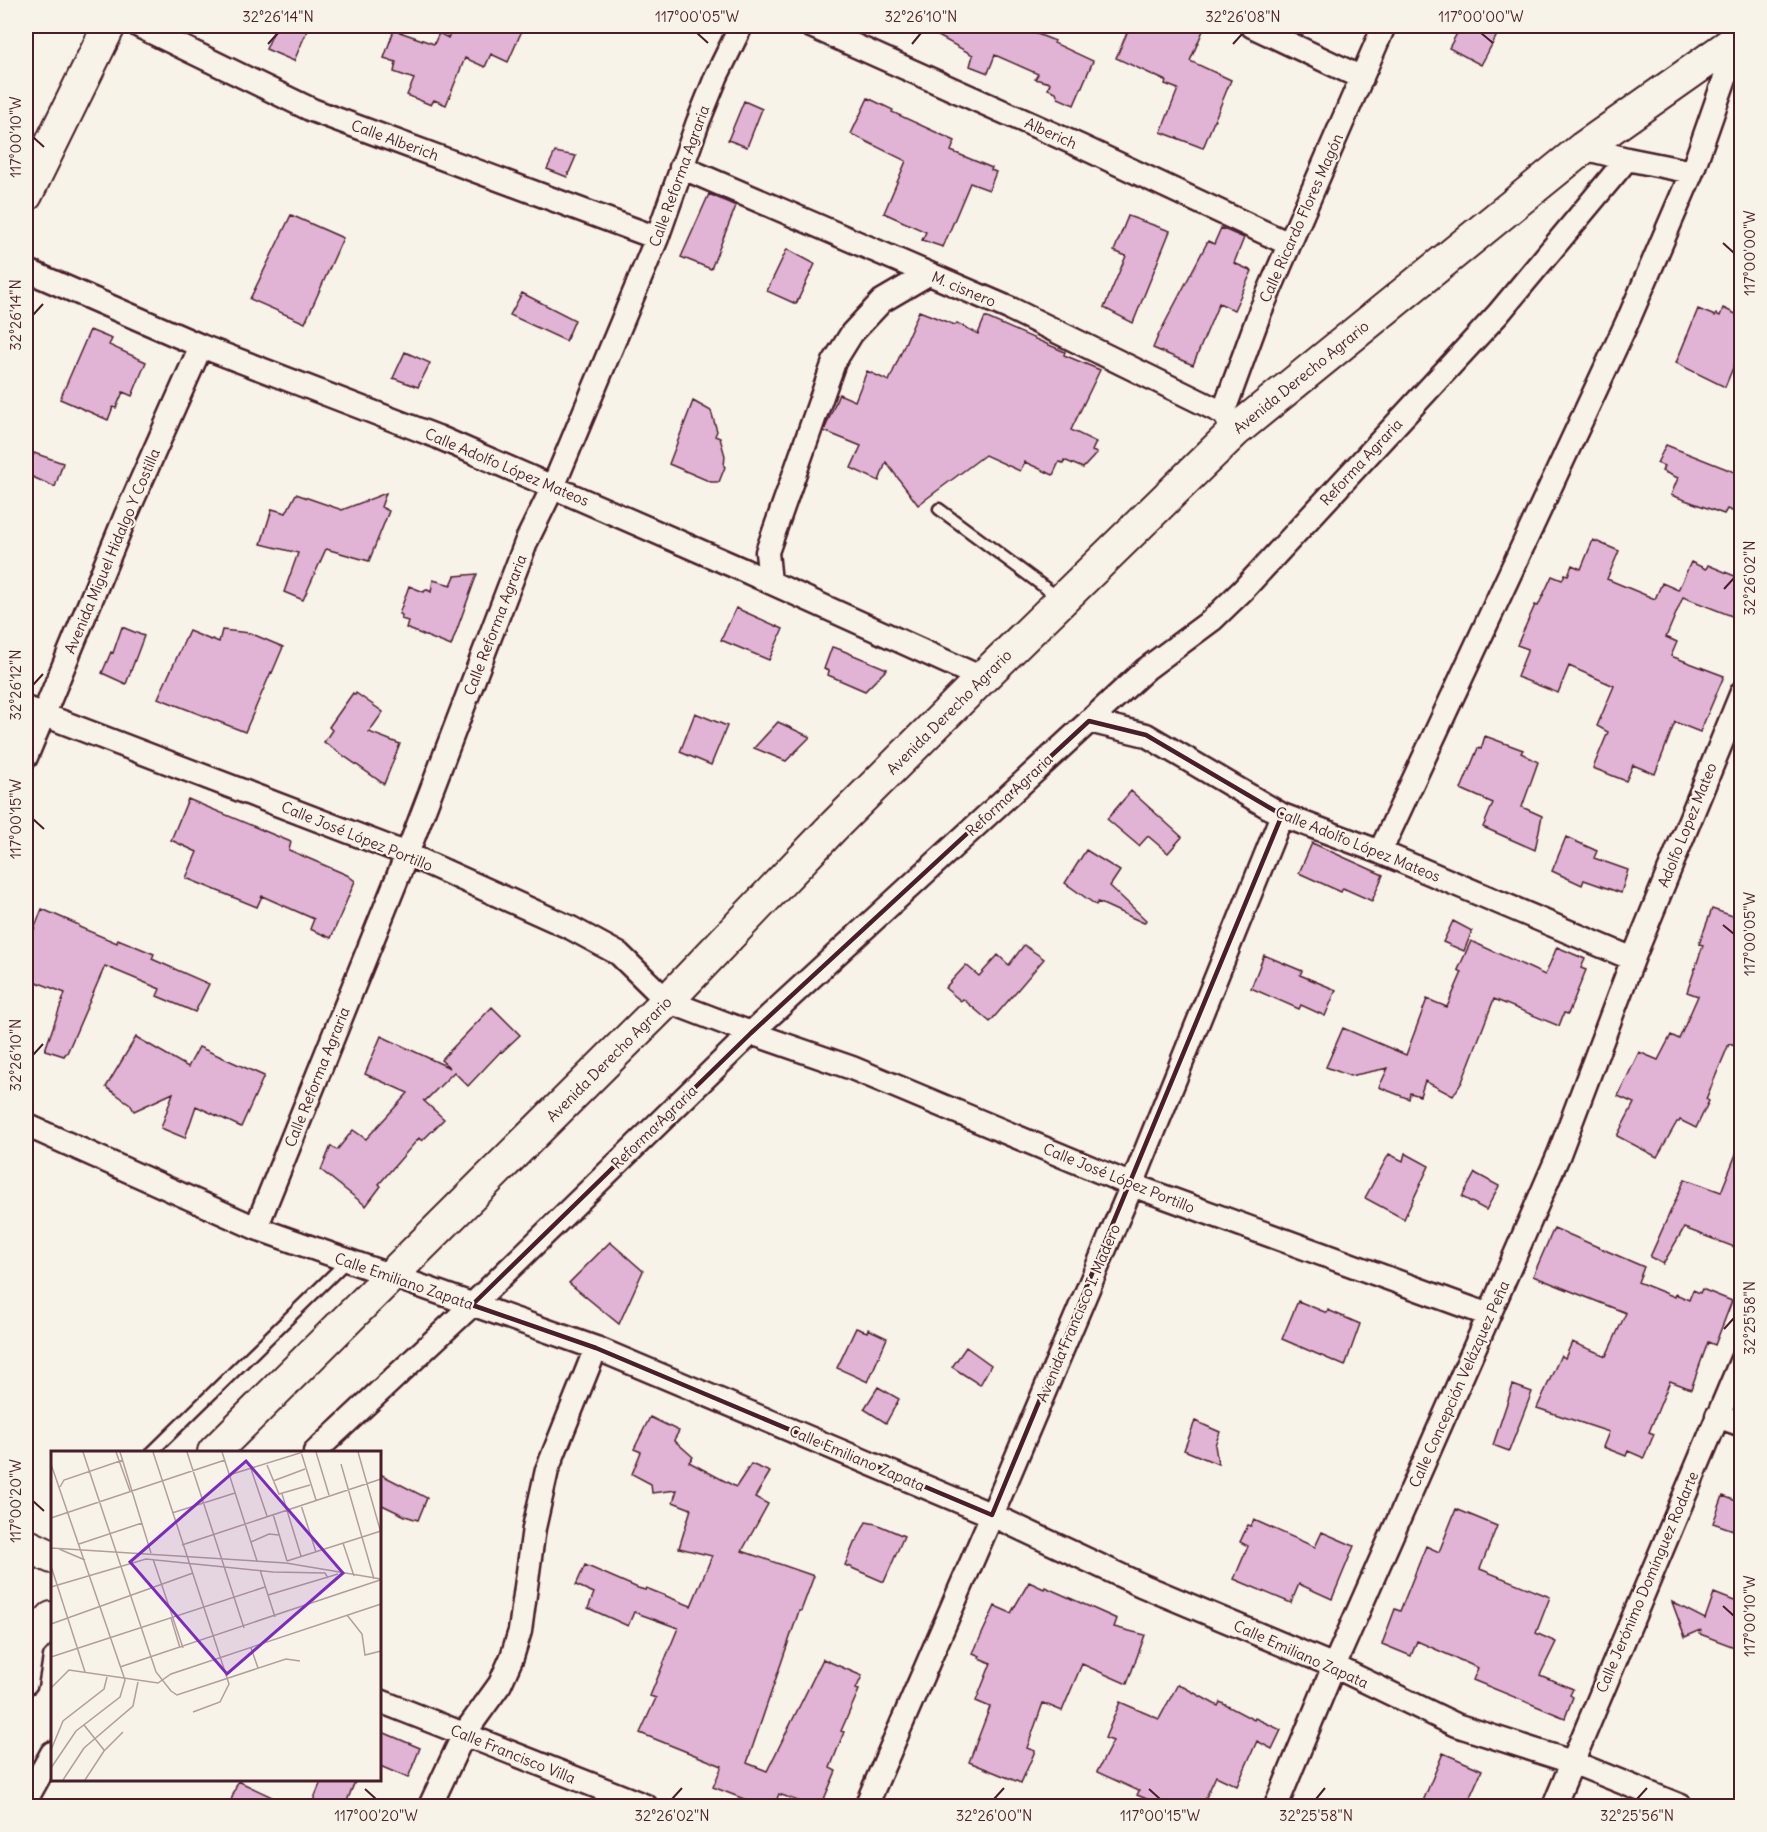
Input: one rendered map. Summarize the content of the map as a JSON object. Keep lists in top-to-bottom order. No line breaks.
{"streets":{"street":["Alberich","Calle Alberich","Calle Reforma Agraria","Calle Ricardo Flores Magón","M. cisnero","Avenida Derecho Agrario","Reforma Agraria","Calle Adolfo López Mateos","Avenida Miguel Hidalgo Y Costilla","Adolfo Lopez Mateo","Calle José López Portillo","Calle Emiliano Zapata","Avenida Francisco I. Madero","Calle Concepción Velázquez Peña","Calle Jerónimo Domínguez Rodarte","Calle Francisco Villa"]},"crossings":[["Alberich","Calle Ricardo Flores Magón"],["Calle Alberich","Calle Reforma Agraria"],["Calle Reforma Agraria","M. cisnero"],["Calle Reforma Agraria","Calle Adolfo López Mateos"],["Calle Reforma Agraria","Calle José López Portillo"],["Calle Reforma Agraria","Calle Emiliano Zapata"],["Calle Ricardo Flores Magón","M. cisnero"],["Calle Ricardo Flores Magón","Avenida Derecho Agrario"],["M. cisnero","Avenida Derecho Agrario"],["Avenida Derecho Agrario","Calle Adolfo López Mateos"],["Avenida Derecho Agrario","Calle José López Portillo"],["Avenida Derecho Agrario","Calle Emiliano Zapata"],["Reforma Agraria","Calle Adolfo López Mateos"],["Reforma Agraria","Calle José López Portillo"],["Reforma Agraria","Calle Emiliano Zapata"],["Calle Adolfo López Mateos","Avenida Miguel Hidalgo Y Costilla"],["Calle Adolfo López Mateos","Adolfo Lopez Mateo"],["Calle Adolfo López Mateos","Avenida Francisco I. Madero"],["Calle Adolfo López Mateos","Calle Concepción Velázquez Peña"],["Avenida Miguel Hidalgo Y Costilla","Calle José López Portillo"],["Adolfo Lopez Mateo","Calle Concepción Velázquez Peña"],["Calle José López Portillo","Avenida Francisco I. Madero"],["Calle José López Portillo","Calle Concepción Velázquez Peña"],["Calle Emiliano Zapata","Avenida Francisco I. Madero"],["Calle Emiliano Zapata","Calle Concepción Velázquez Peña"],["Calle Emiliano Zapata","Calle Jerónimo Domínguez Rodarte"]],"coordinates":["32°26'14\"N","117°00'05\"W","32°26'10\"N","32°26'08\"N","117°00'00\"W","117°00'10\"W","32°26'02\"N","32°26'12\"N","117°00'15\"W","32°25'58\"N","117°00'20\"W","32°26'00\"N","32°25'56\"N"]}
